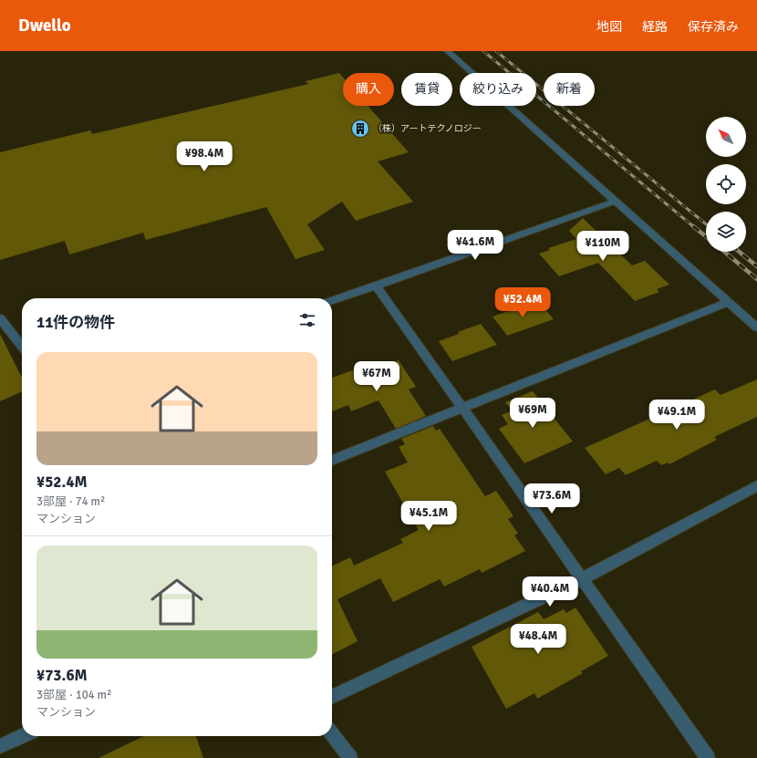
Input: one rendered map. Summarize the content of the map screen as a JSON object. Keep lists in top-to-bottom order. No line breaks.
{"places":{"building":["（株）アートテクノロジー"]},"north":"top left","page":{"header":"Dwello","nav":["地図","経路","保存済み"],"chip":["購入","賃貸","絞り込み","新着"],"price":["¥98.4M","¥41.6M","¥110M","¥52.4M","¥67M","¥69M","¥49.1M","¥73.6M","¥45.1M","¥40.4M","¥48.4M"],"heading":"11件の物件","list":[{"name":"¥52.4M","note":"3部屋 · 74 m² · マンション"},{"name":"¥73.6M","note":"3部屋 · 104 m² · マンション"}]}}
